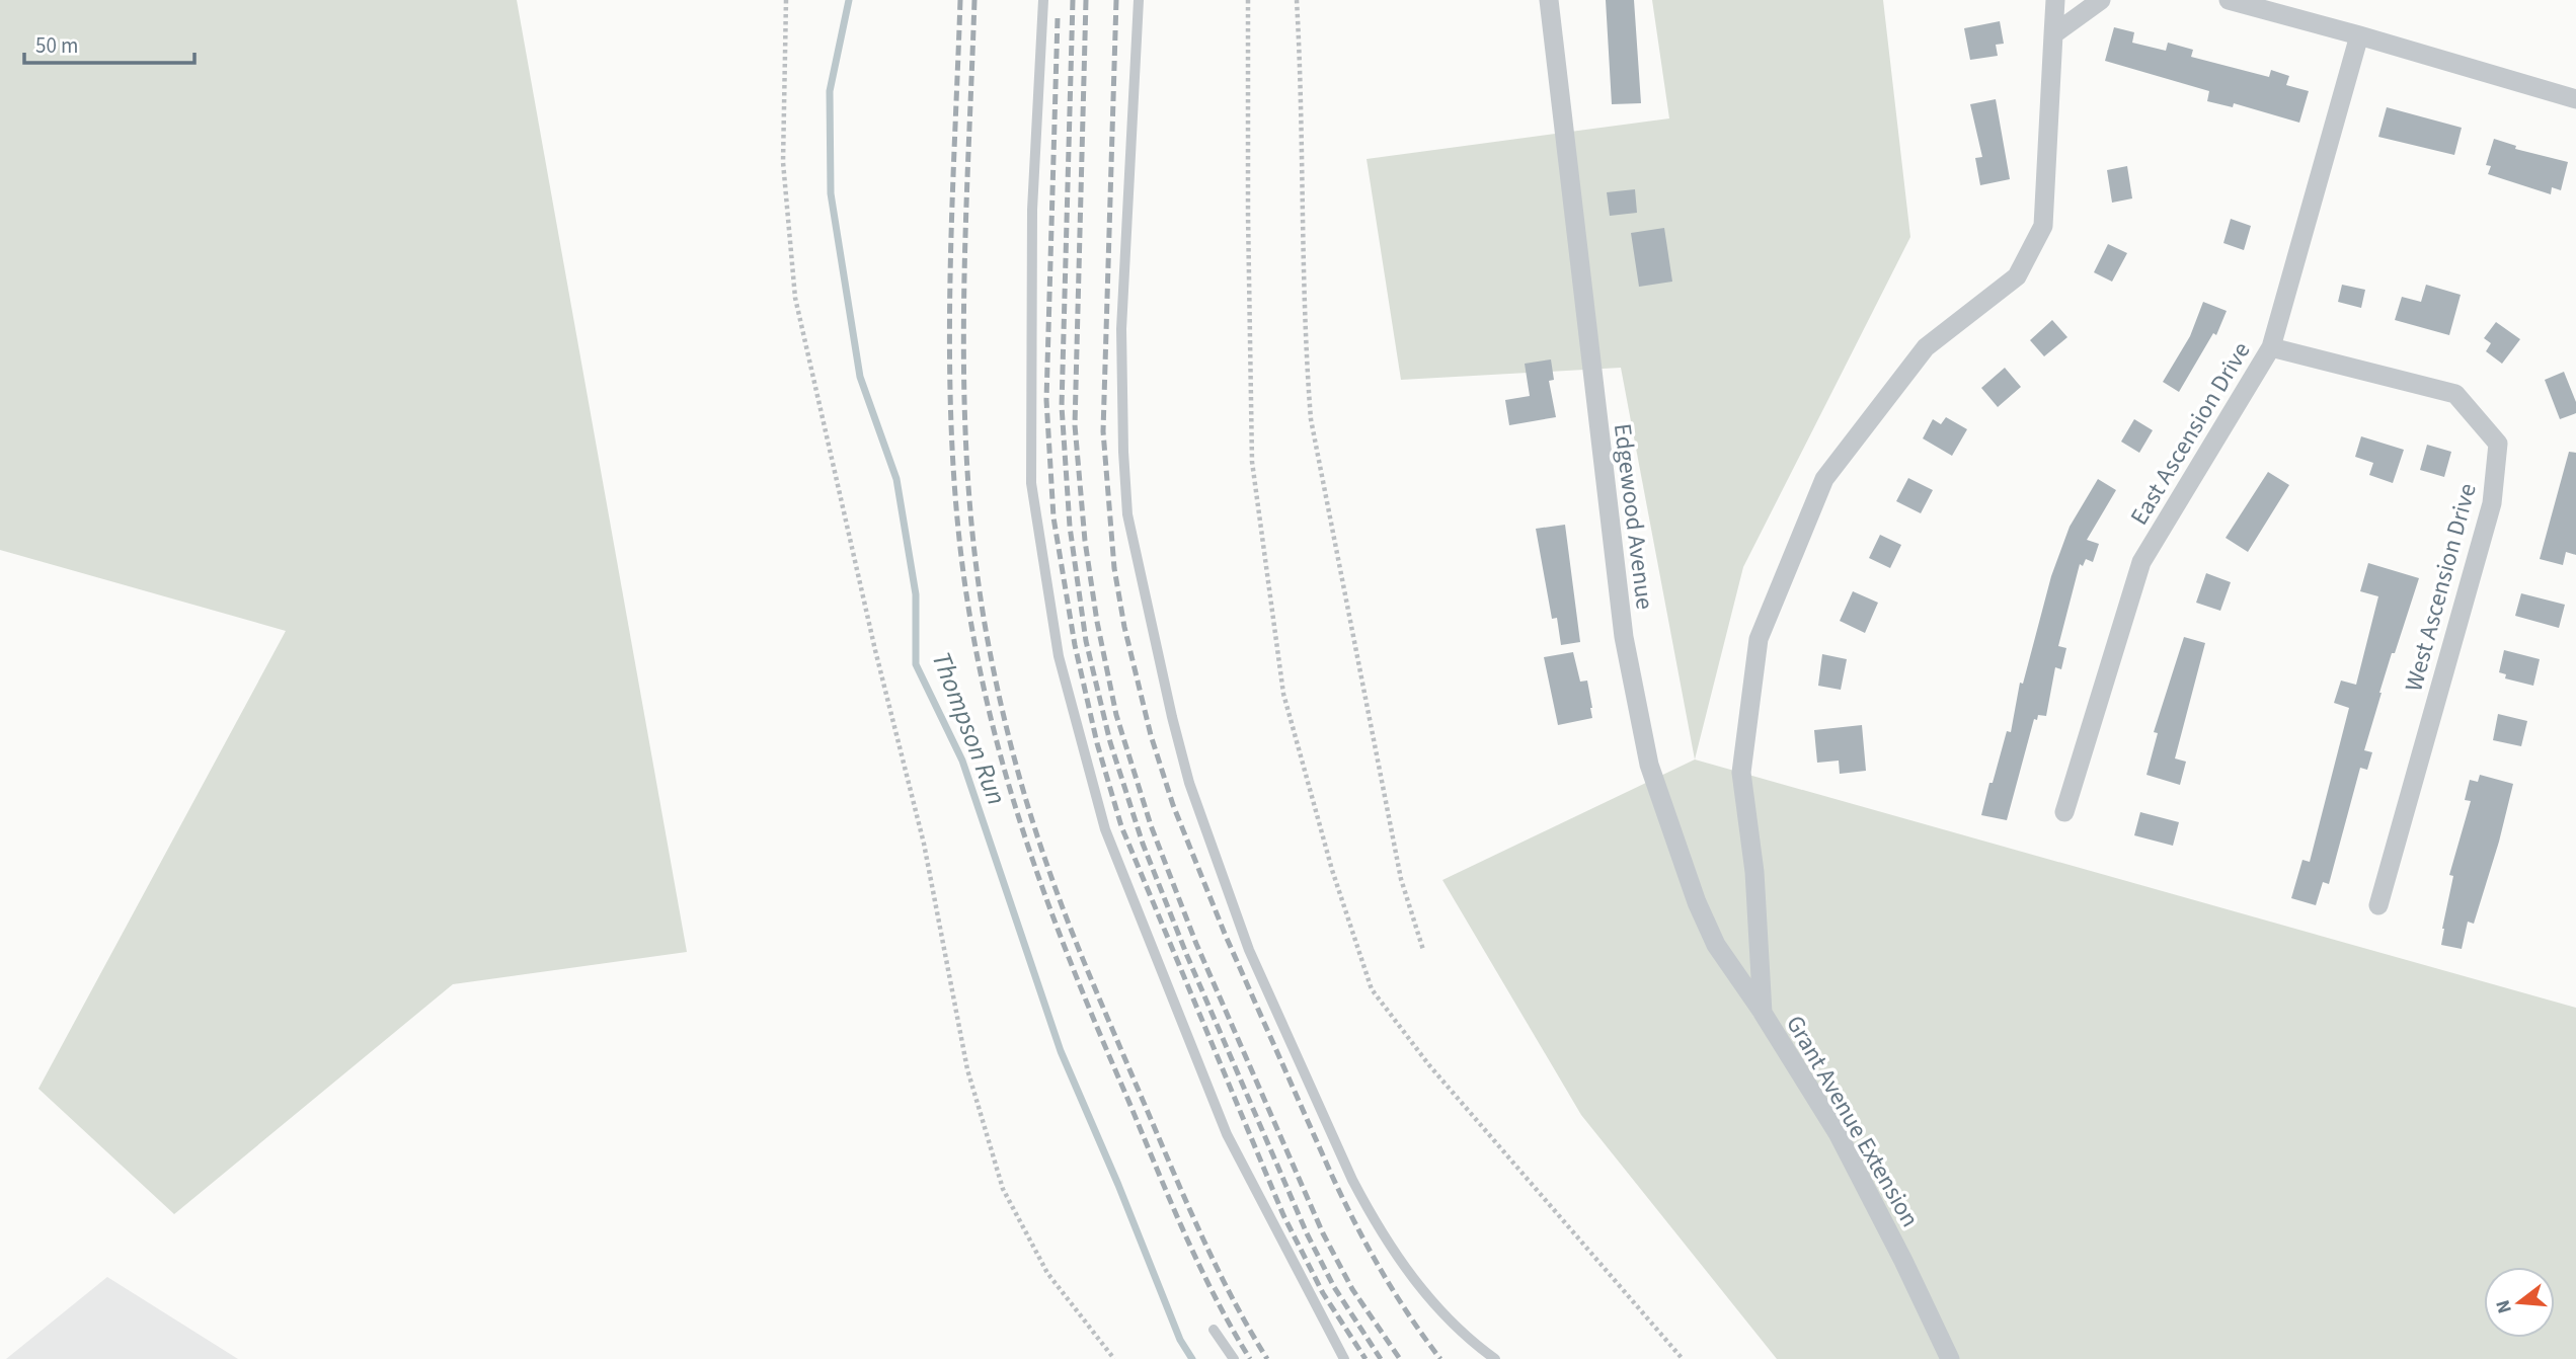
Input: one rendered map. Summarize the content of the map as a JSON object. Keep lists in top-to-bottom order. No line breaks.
{"streets":{"street":["East Ascension Drive","Edgewood Avenue","West Ascension Drive","Grant Avenue Extension"]},"crossings":[["East Ascension Drive","West Ascension Drive"],["Edgewood Avenue","Grant Avenue Extension"]],"water":["Thompson Run"],"scale_bar":"50 m","north":"left"}
